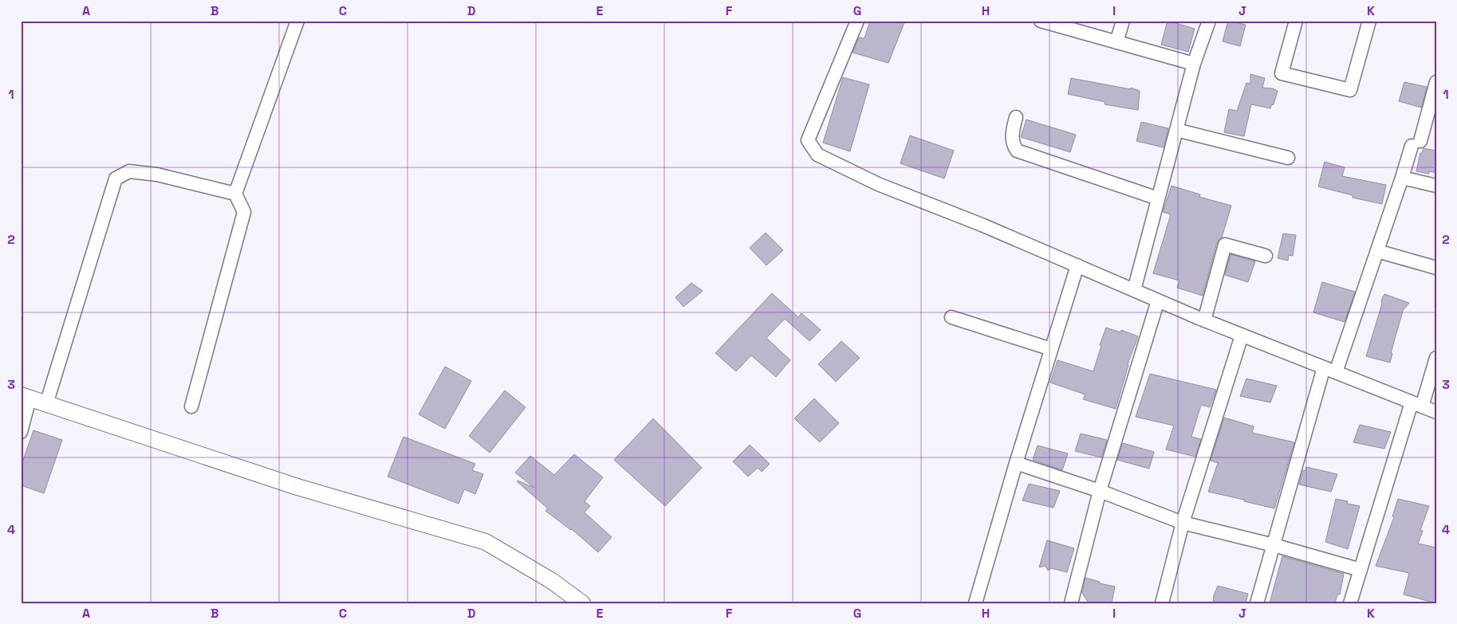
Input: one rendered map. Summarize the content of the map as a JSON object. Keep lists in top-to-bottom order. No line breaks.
{"grid":{"columns":["A","B","C","D","E","F","G","H","I","J","K"],"rows":["1","2","3","4"]}}
